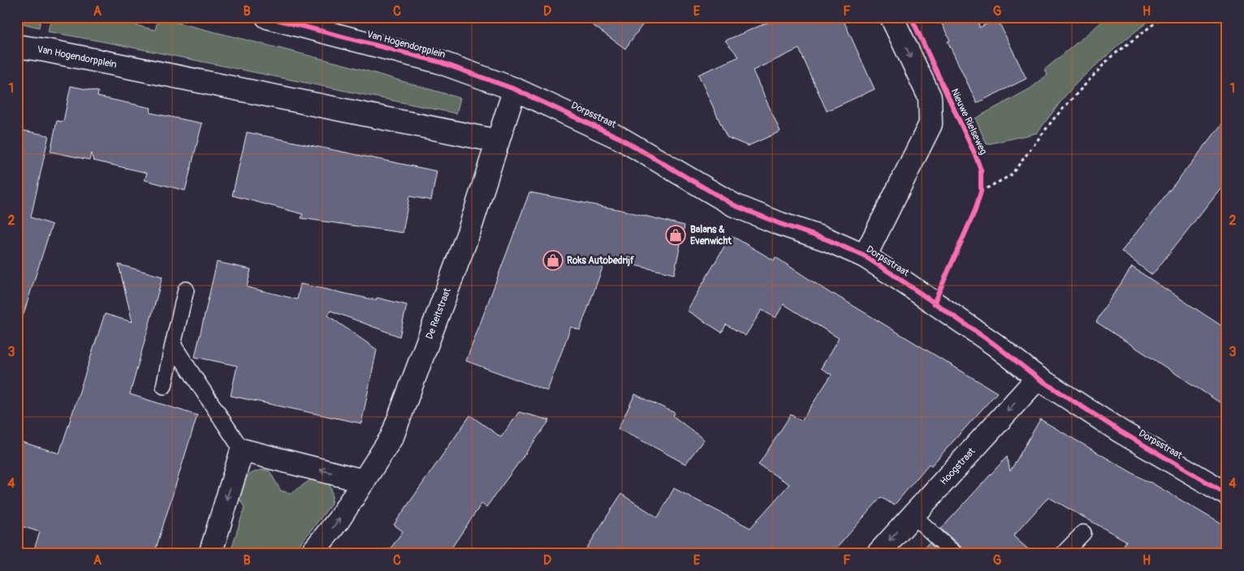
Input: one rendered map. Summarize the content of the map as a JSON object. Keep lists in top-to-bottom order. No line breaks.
{"streets":{"street":["Van Hogendorpplein","Dorpsstraat","De Reitstraat","Hoogstraat"],"cycle path":["Nieuwe Rielseweg"]},"crossings":[["Van Hogendorpplein","Dorpsstraat"],["Van Hogendorpplein","De Reitstraat"],["Dorpsstraat","Hoogstraat"]],"one_way":["Hoogstraat"],"places":{"shop":["Balans & Evenwicht","Roks Autobedrijf"]},"grid":{"columns":["A","B","C","D","E","F","G","H"],"rows":["1","2","3","4"]}}
